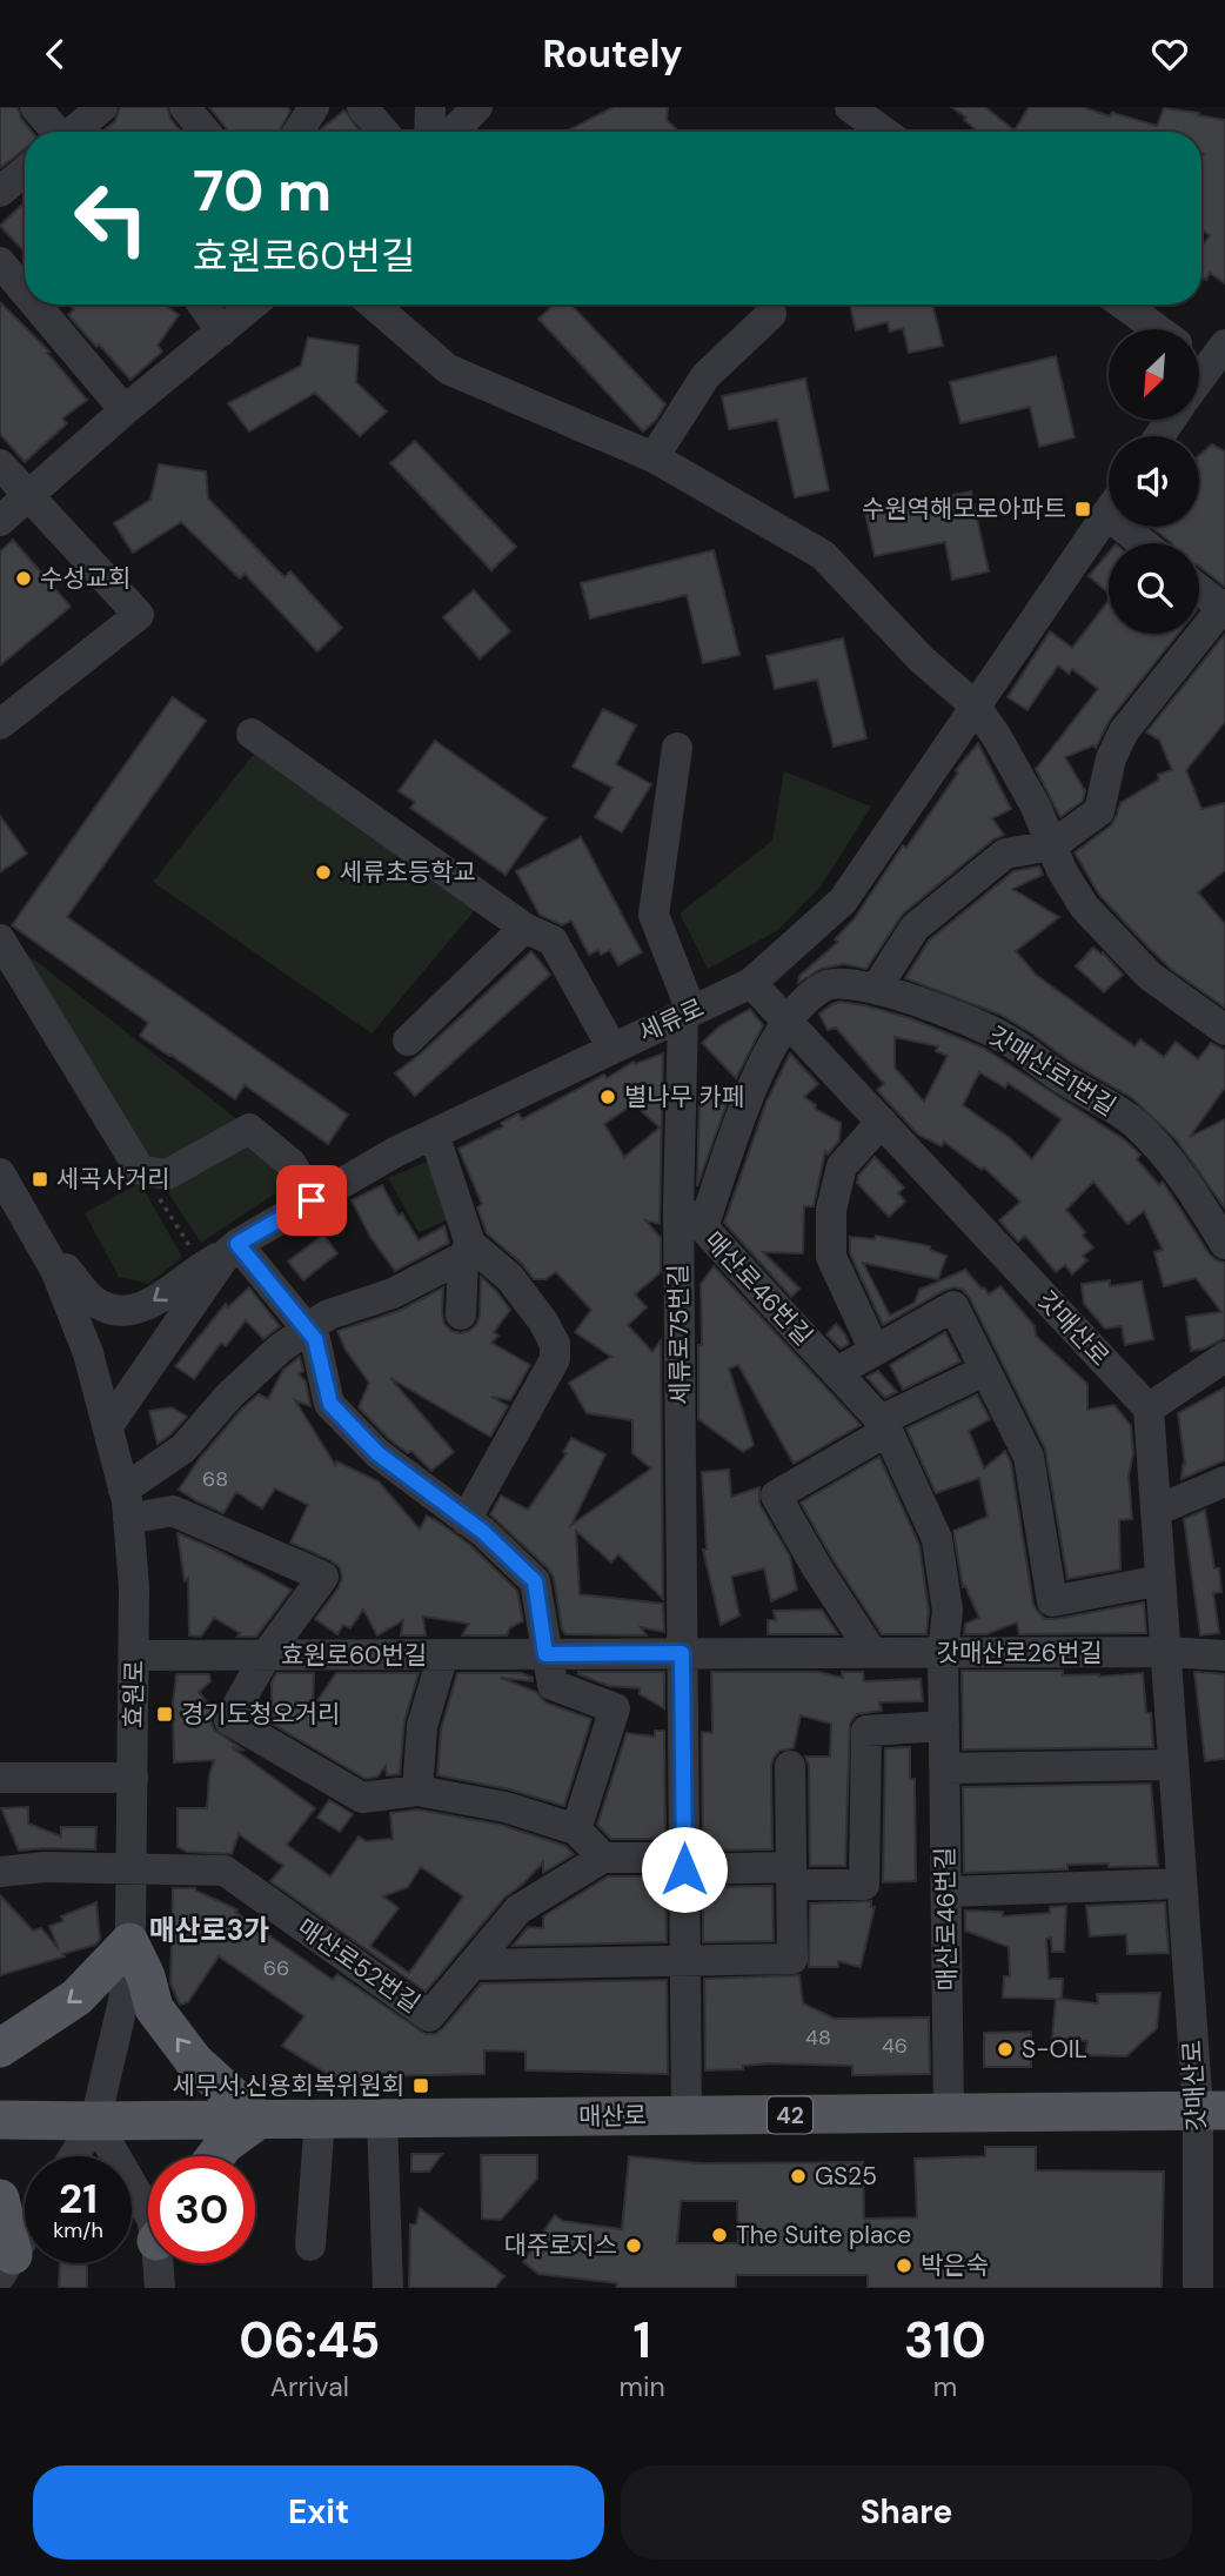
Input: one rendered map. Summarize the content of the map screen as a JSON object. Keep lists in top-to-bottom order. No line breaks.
{"streets":{"main road":["42","매산로"],"street":["세류로","갓매산로1번길","매산로46번길","갓매산로","세류로75번길","갓매산로26번길","효원로60번길","효원로","매산로52번길"]},"crossings":[["세류로","갓매산로"],["세류로","세류로75번길"],["세류로","효원로"],["갓매산로1번길","갓매산로"],["매산로46번길","세류로75번길"],["매산로46번길","갓매산로26번길"],["매산로46번길","매산로"],["갓매산로","갓매산로26번길"],["갓매산로","매산로"],["세류로75번길","갓매산로26번길"],["세류로75번길","효원로60번길"],["갓매산로26번길","효원로60번길"],["효원로60번길","효원로"],["효원로60번길","매산로52번길"],["효원로","매산로52번길"],["효원로","매산로"]],"districts":["매산로3가"],"places":{"transit":["수원역해모로아파트","세곡사거리","경기도청오거리","세무서.신용회복위원회"],"other":["수성교회","세류초등학교","별나무 카페","S-OIL","GS25","The Suite place","대주로지스","박은숙"]},"house_numbers":["68","66","48","46"],"north":"bottom left","page":{"header":"Routely","turn":["70 m","효원로60번길"],"speed":"21 km/h","limit":"30","eta":["06:45","Arrival","1","min","310","m"],"buttons":["Exit","Share"]}}
